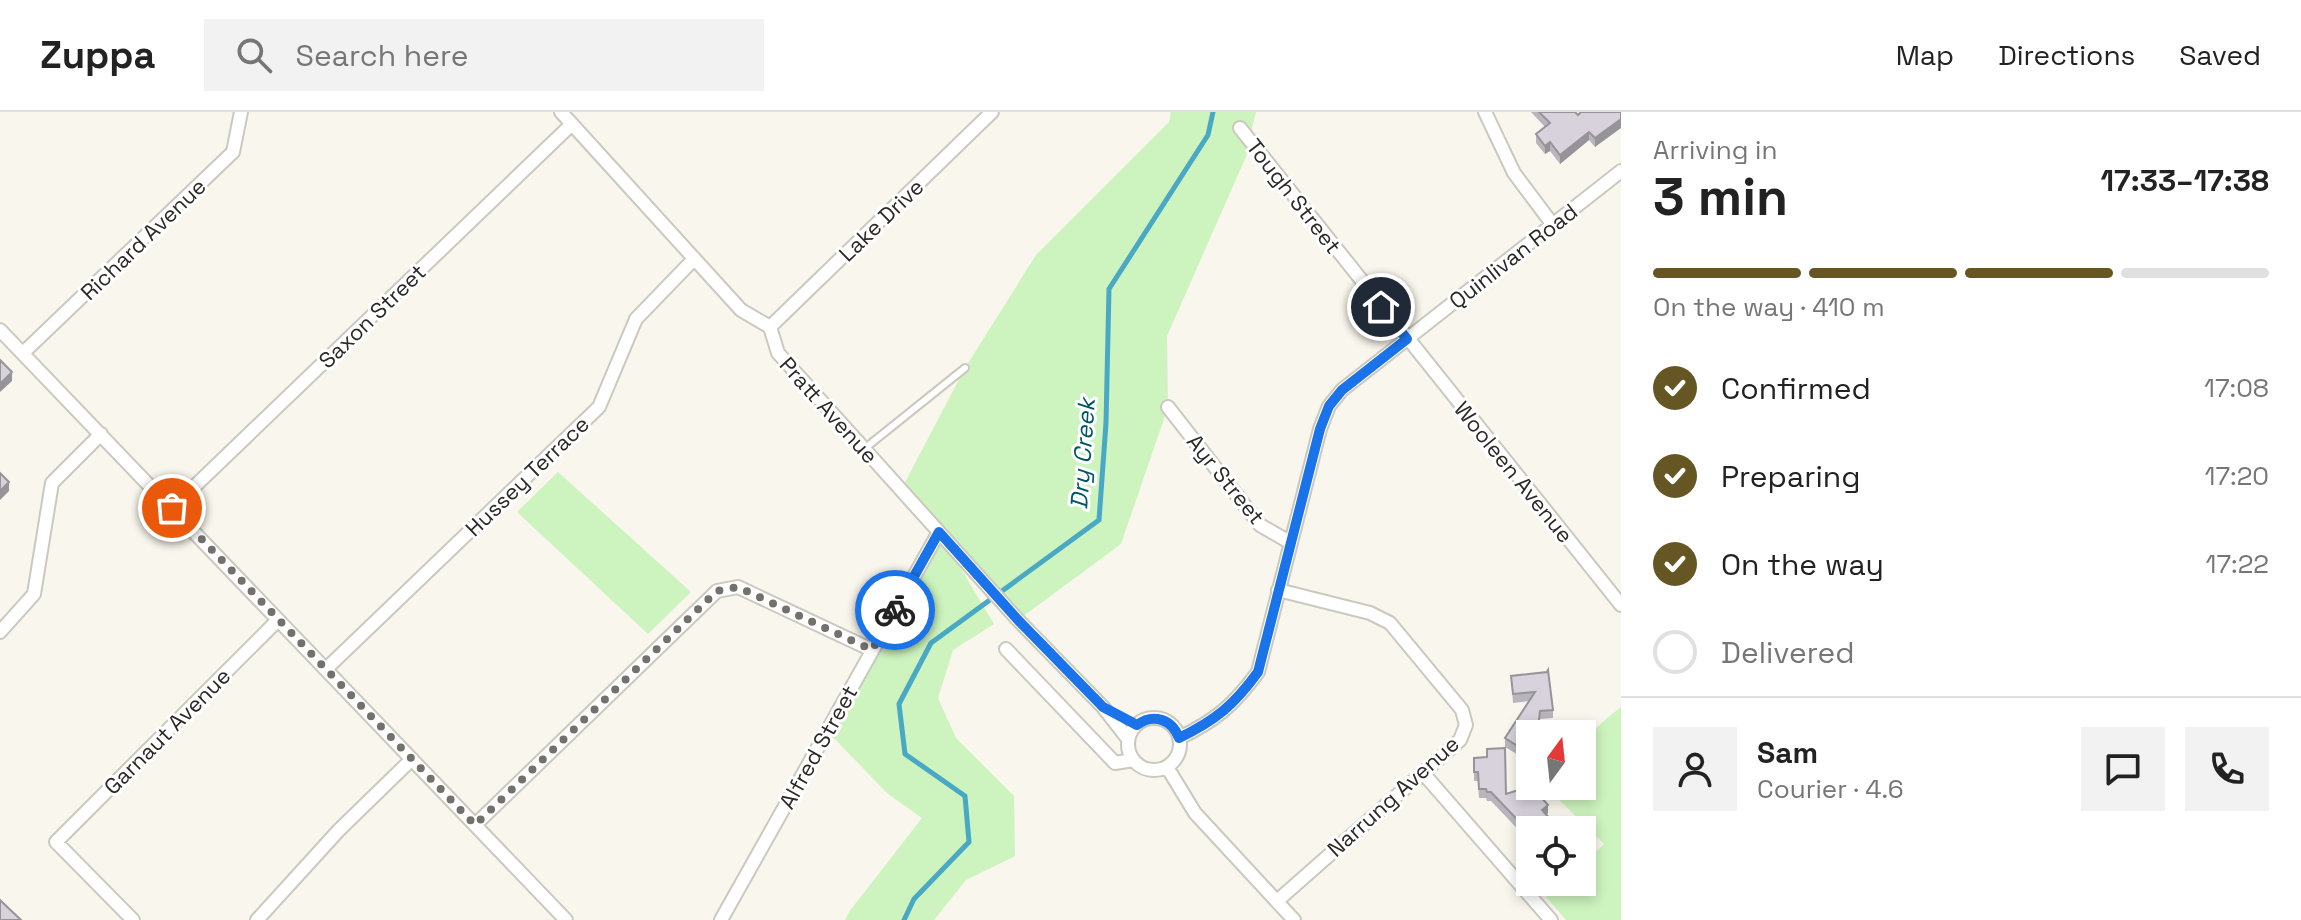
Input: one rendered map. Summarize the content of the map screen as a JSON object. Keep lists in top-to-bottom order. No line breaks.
{"streets":{"street":["Tough Street","Lake Drive","Richard Avenue","Quinlivan Road","Saxon Street","Pratt Avenue","Wooleen Avenue","Hussey Terrace","Ayr Street","Garnaut Avenue","Alfred Street","Narrung Avenue"]},"crossings":[["Tough Street","Quinlivan Road"],["Tough Street","Wooleen Avenue"],["Lake Drive","Pratt Avenue"],["Quinlivan Road","Pratt Avenue"],["Quinlivan Road","Wooleen Avenue"],["Quinlivan Road","Ayr Street"],["Quinlivan Road","Narrung Avenue"],["Pratt Avenue","Alfred Street"]],"water":["Dry Creek"],"north":"top","page":{"header":"Zuppa","search":"Search here","nav":["Map","Directions","Saved"],"heading":["3 min","Arriving in","17:33–17:38"],"panel":["Sam","Courier · 4.6"],"bar":"On the way · 410 m","list":[["Confirmed","17:08"],["Preparing","17:20"],["On the way","17:22"],"Delivered"]}}
